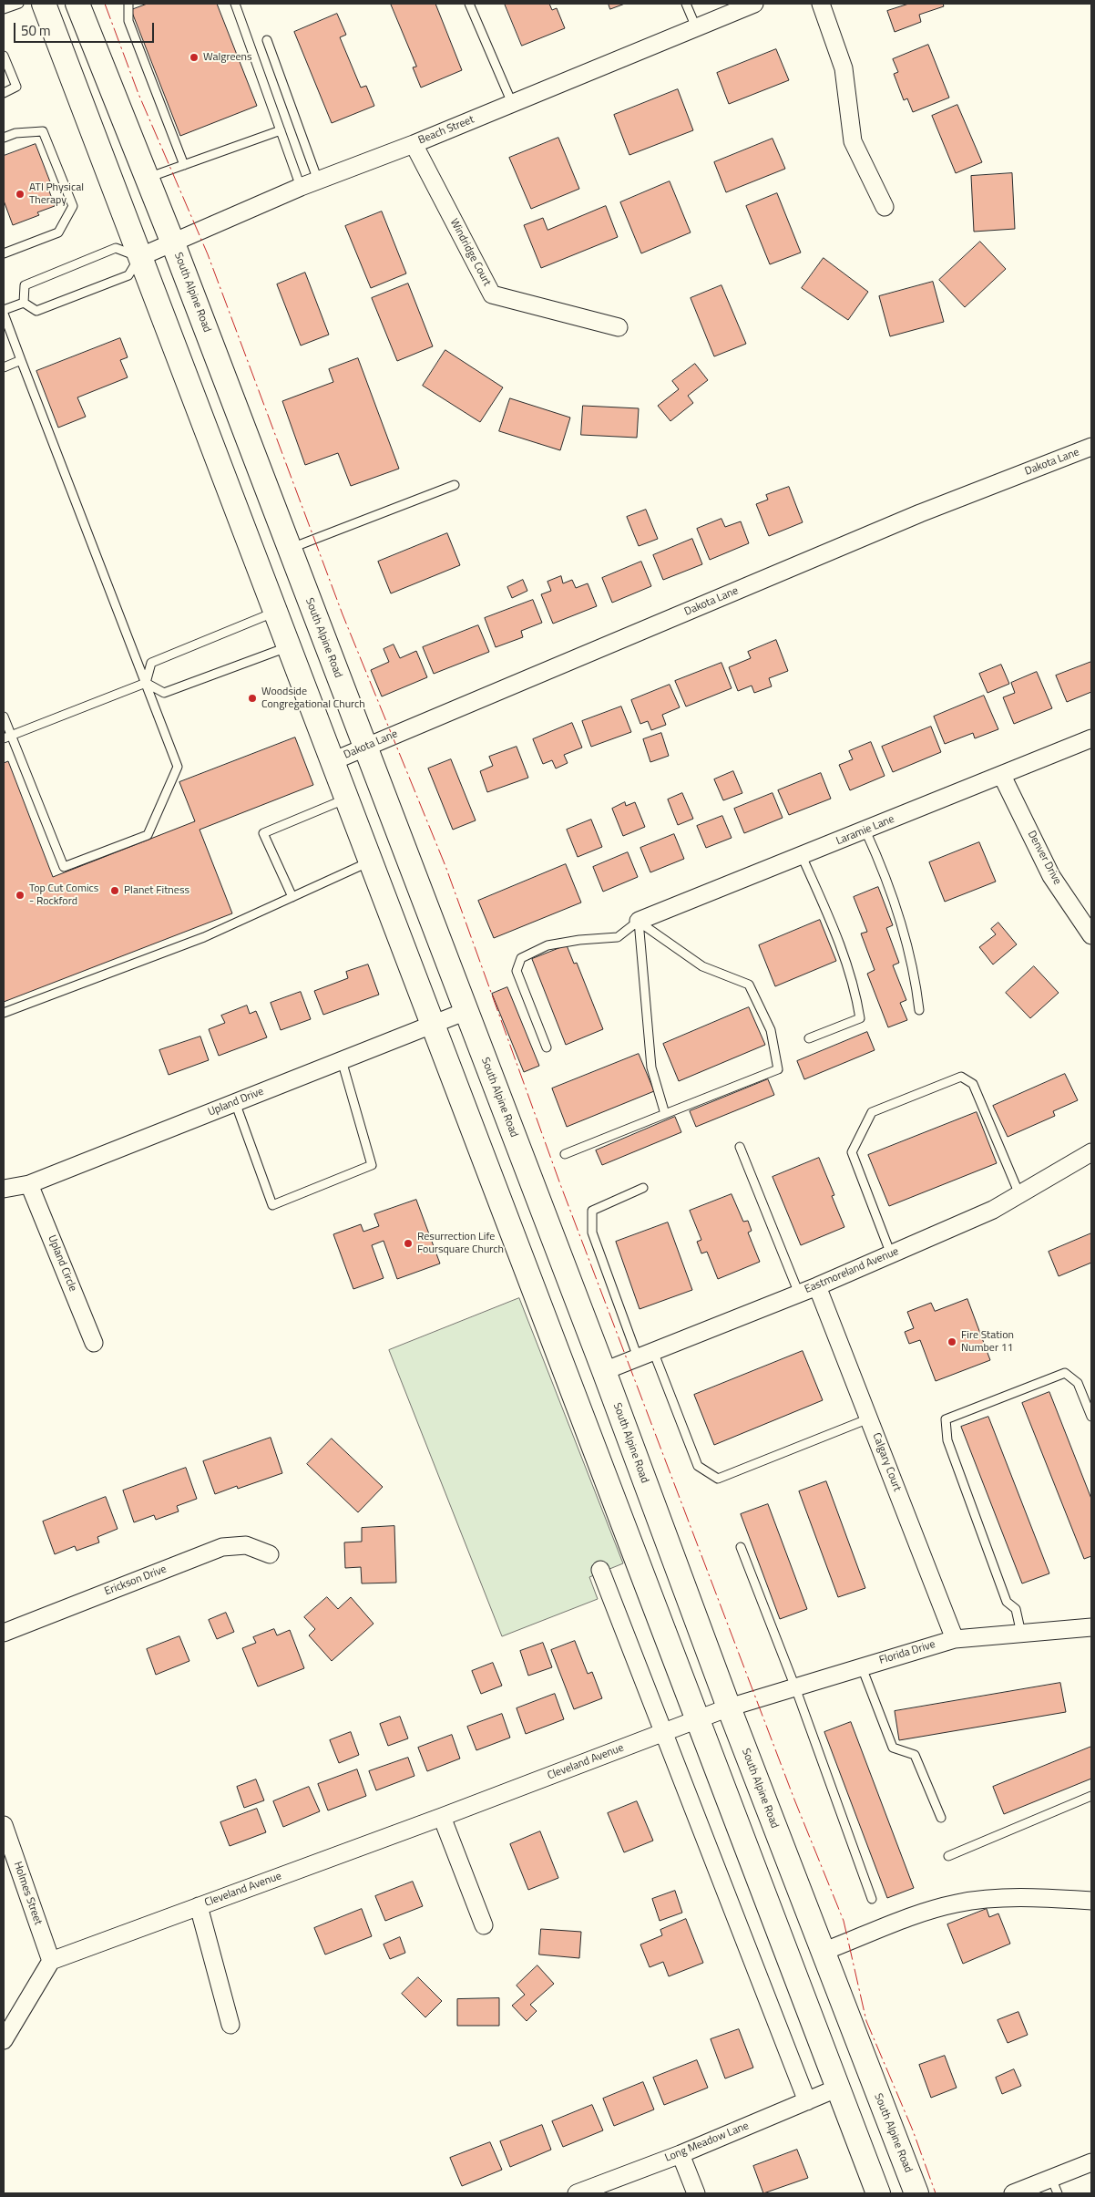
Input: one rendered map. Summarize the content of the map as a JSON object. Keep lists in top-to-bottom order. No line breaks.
{"streets":{"main road":["South Alpine Road"],"street":["Beach Street","Windridge Court","Dakota Lane","Laramie Lane","Denver Drive","Upland Drive","Upland Circle","Eastmoreland Avenue","Calgary Court","Erickson Drive","Florida Drive","Cleveland Avenue","Holmes Street","Long Meadow Lane"]},"crossings":[["Beach Street","Windridge Court"],["Beach Street","South Alpine Road"],["South Alpine Road","Dakota Lane"],["South Alpine Road","Upland Drive"],["South Alpine Road","Eastmoreland Avenue"],["South Alpine Road","Florida Drive"],["South Alpine Road","Cleveland Avenue"],["Laramie Lane","Denver Drive"],["Upland Drive","Upland Circle"],["Eastmoreland Avenue","Calgary Court"],["Calgary Court","Florida Drive"],["Florida Drive","Cleveland Avenue"],["Cleveland Avenue","Holmes Street"]],"places":["Walgreens","ATI Physical Therapy","Woodside Congregational Church","Planet Fitness","Top Cut Comics - Rockford","Resurrection Life Foursquare Church","Fire Station Number 11"],"scale_bar":"50 m"}
